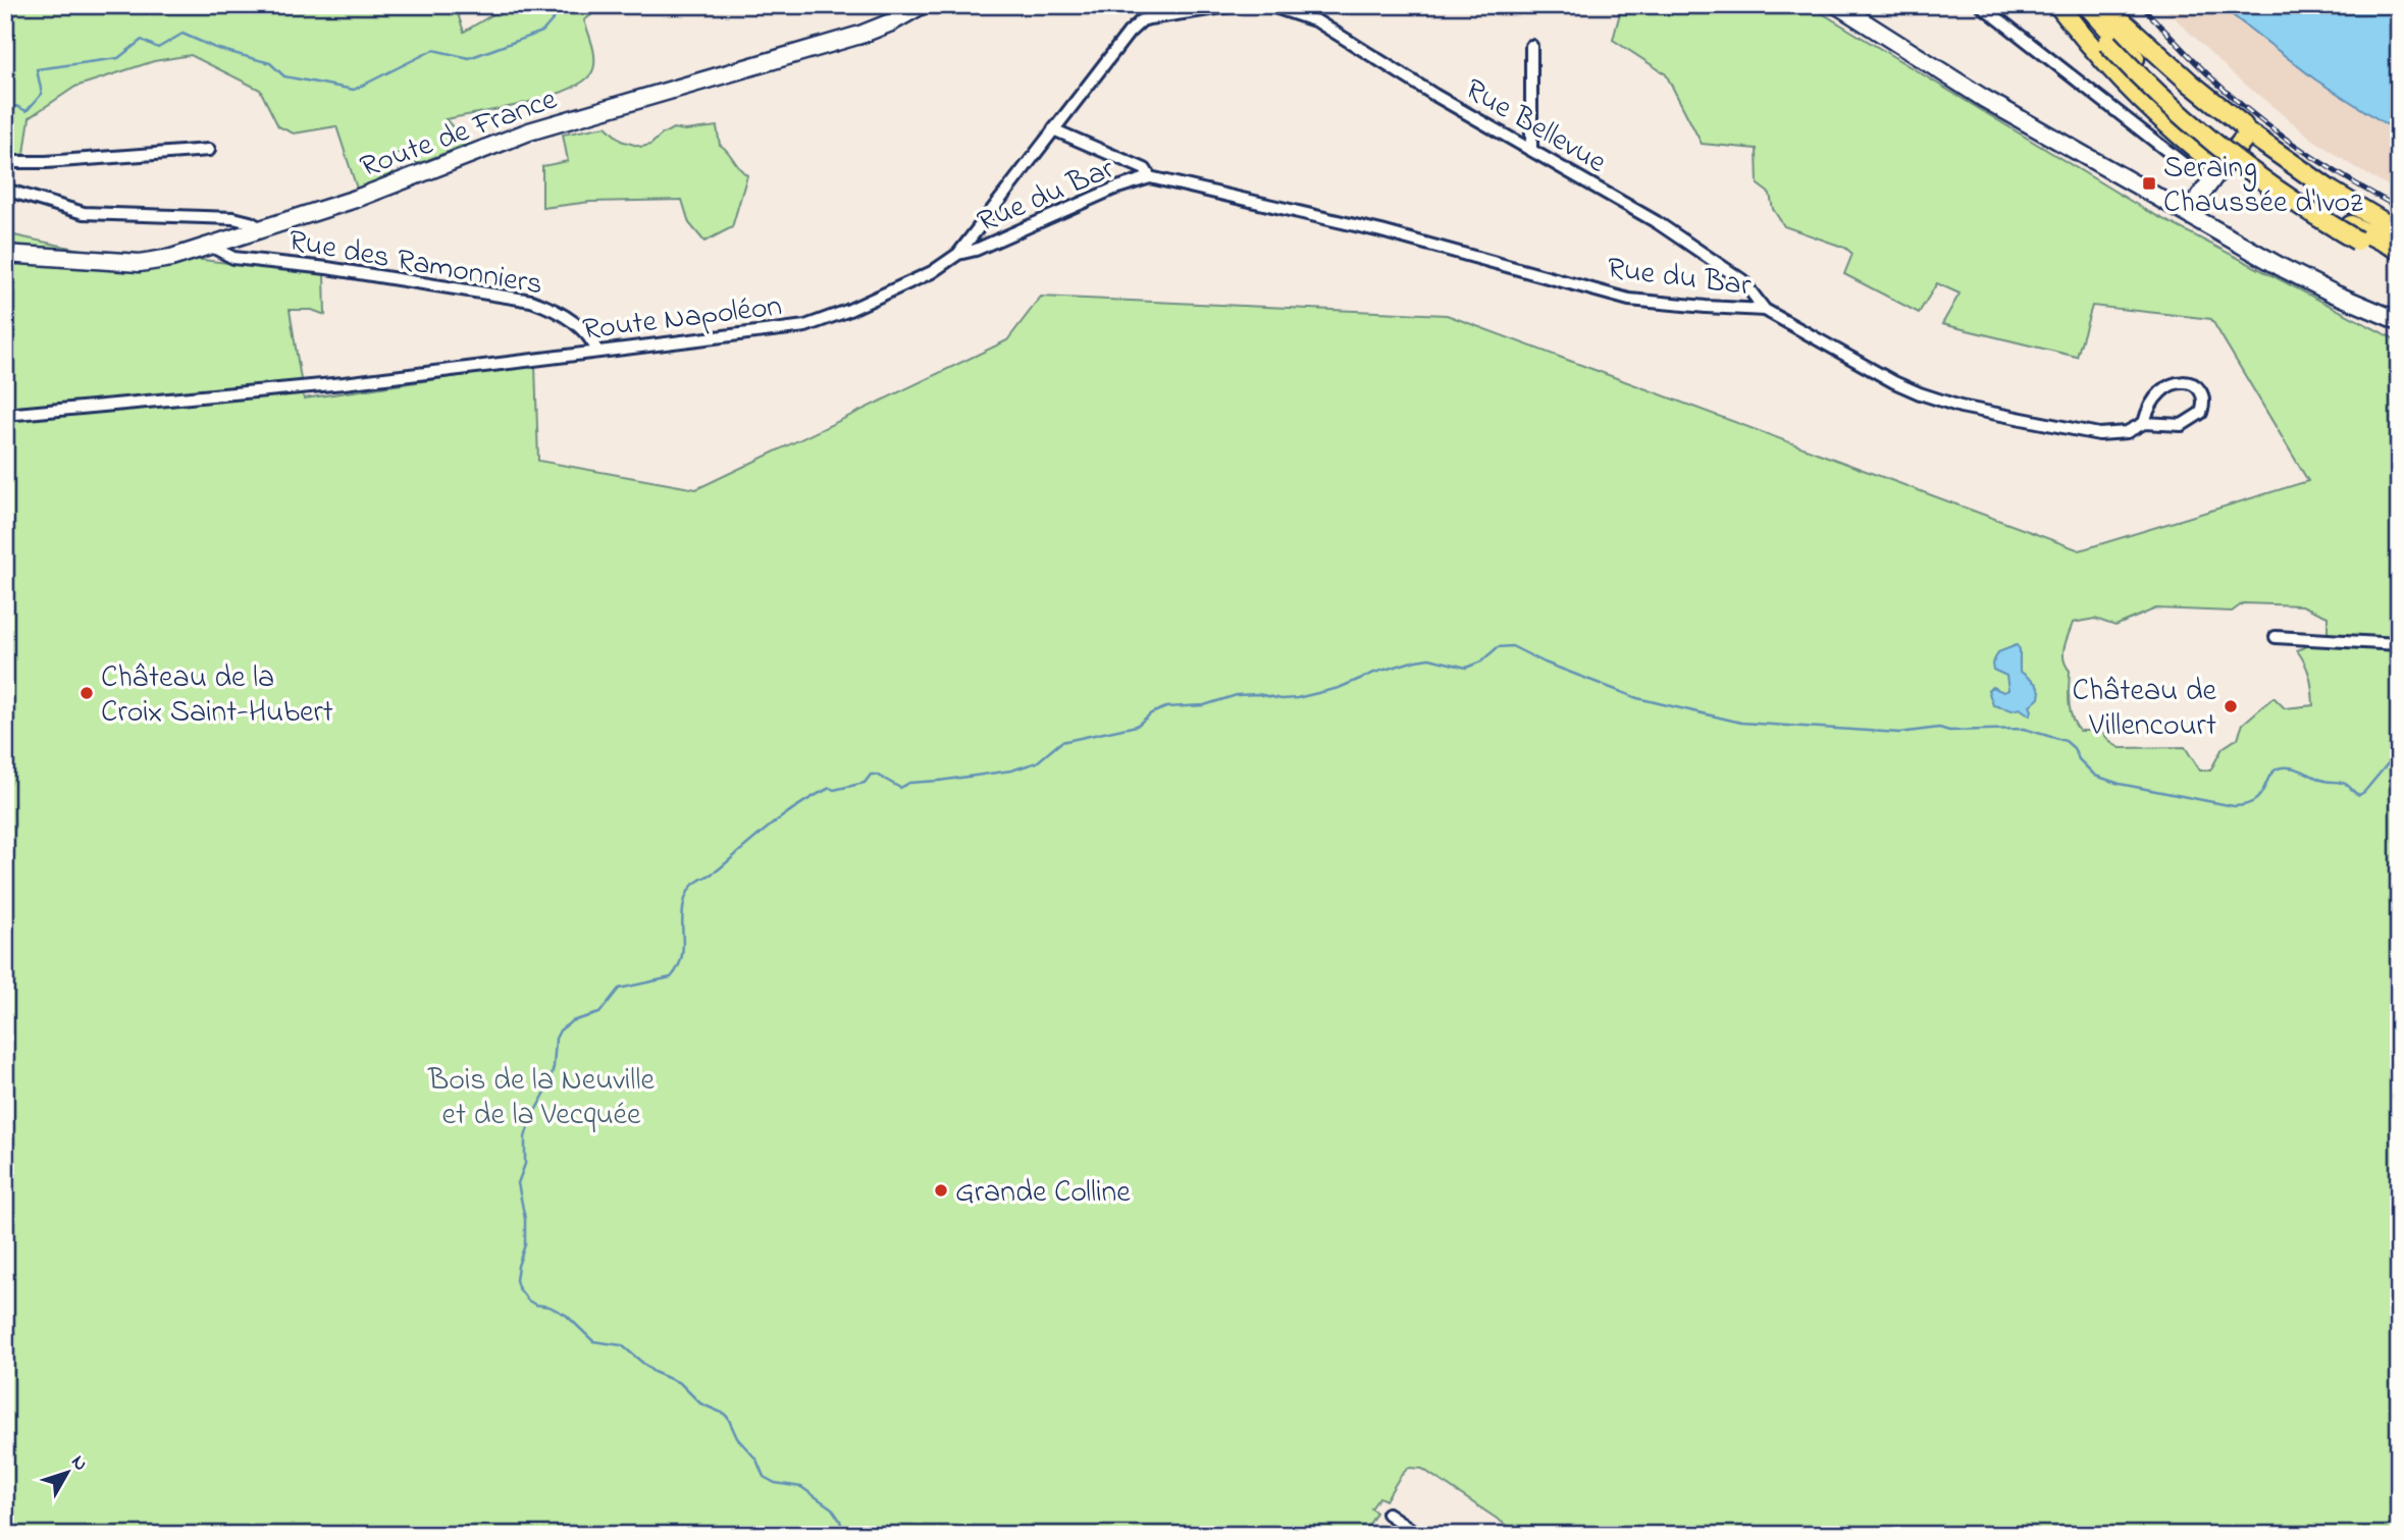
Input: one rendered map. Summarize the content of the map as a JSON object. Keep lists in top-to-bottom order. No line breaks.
{"streets":{"main road":["Route de France"],"street":["Rue Bellevue","Rue du Bar","Rue des Ramonniers","Route Napoléon"]},"crossings":[["Rue Bellevue","Rue du Bar"],["Route de France","Rue des Ramonniers"],["Rue du Bar","Route Napoléon"],["Rue des Ramonniers","Route Napoléon"]],"parks":["Bois de la Neuville et de la Vecquée"],"places":{"transit":["Seraing Chaussée d'Ivoz"],"other":["Château de la Croix Saint-Hubert","Château de Villencourt","Grande Colline"]},"north":"top right"}
